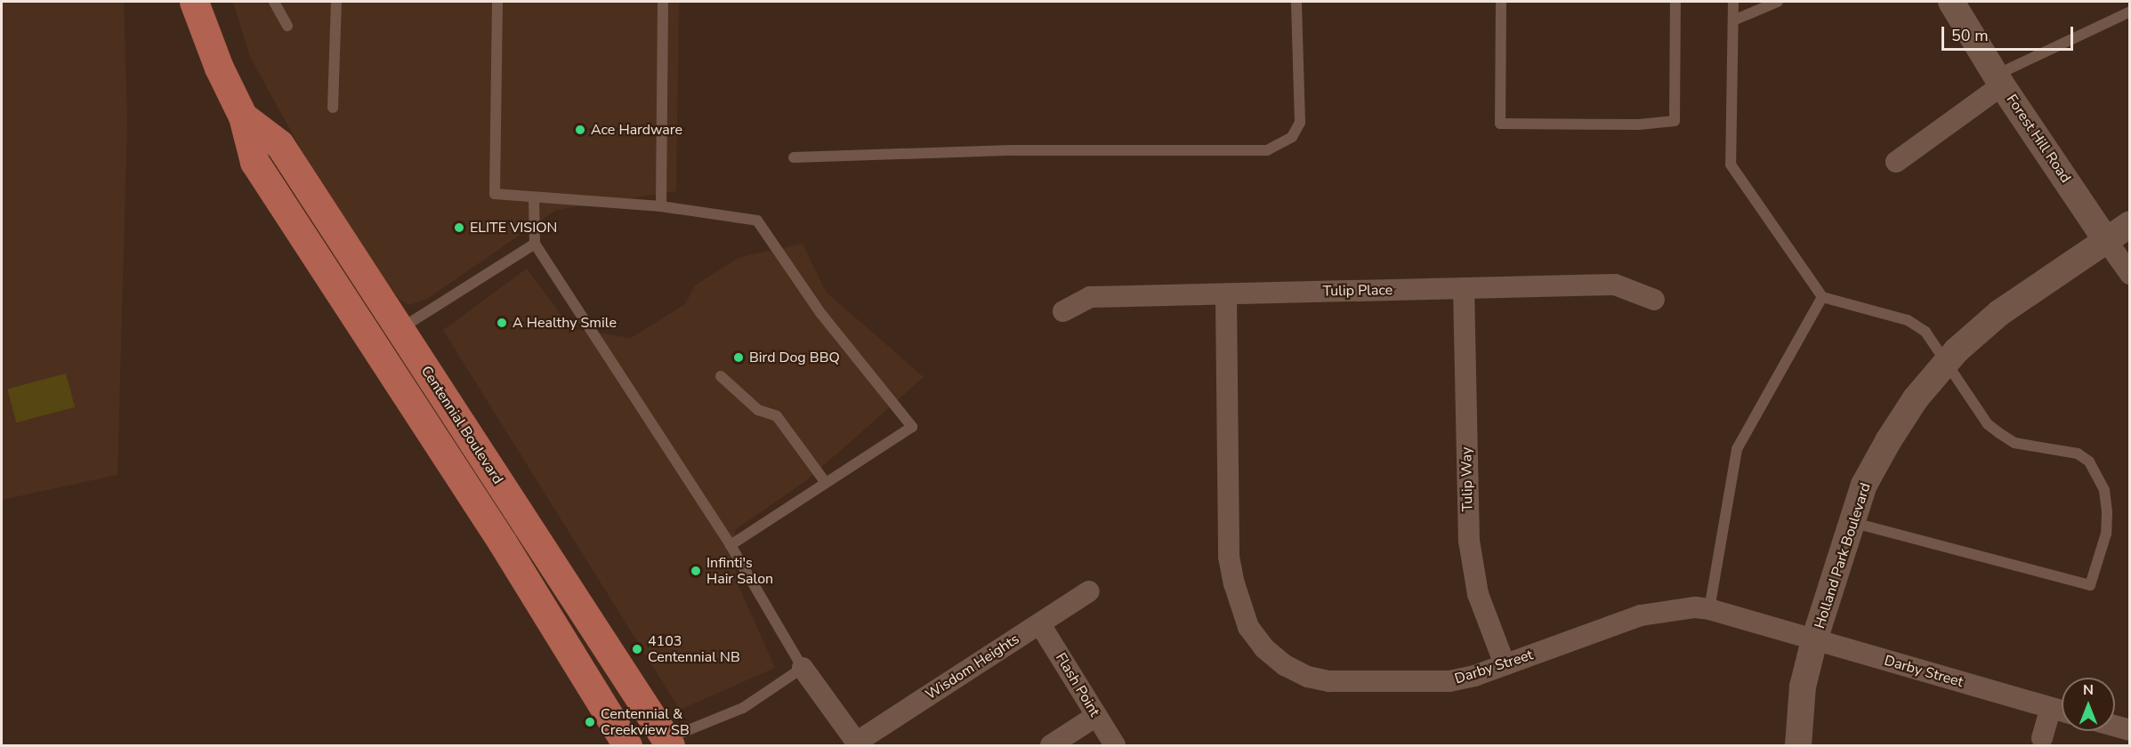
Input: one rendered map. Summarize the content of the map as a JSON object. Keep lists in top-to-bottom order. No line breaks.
{"streets":{"main road":["Centennial Boulevard"],"street":["Forest Hill Road","Tulip Place","Tulip Way","Holland Park Boulevard","Wisdom Heights","Darby Street","Flash Point"]},"crossings":[["Forest Hill Road","Holland Park Boulevard"],["Tulip Place","Tulip Way"],["Tulip Place","Darby Street"],["Tulip Way","Darby Street"],["Holland Park Boulevard","Darby Street"],["Wisdom Heights","Flash Point"]],"places":["Ace Hardware","ELITE VISION","A Healthy Smile","Bird Dog BBQ","Infinti's Hair Salon","4103 Centennial NB","Centennial & Creekview SB"],"scale_bar":"50 m","north":"top"}
